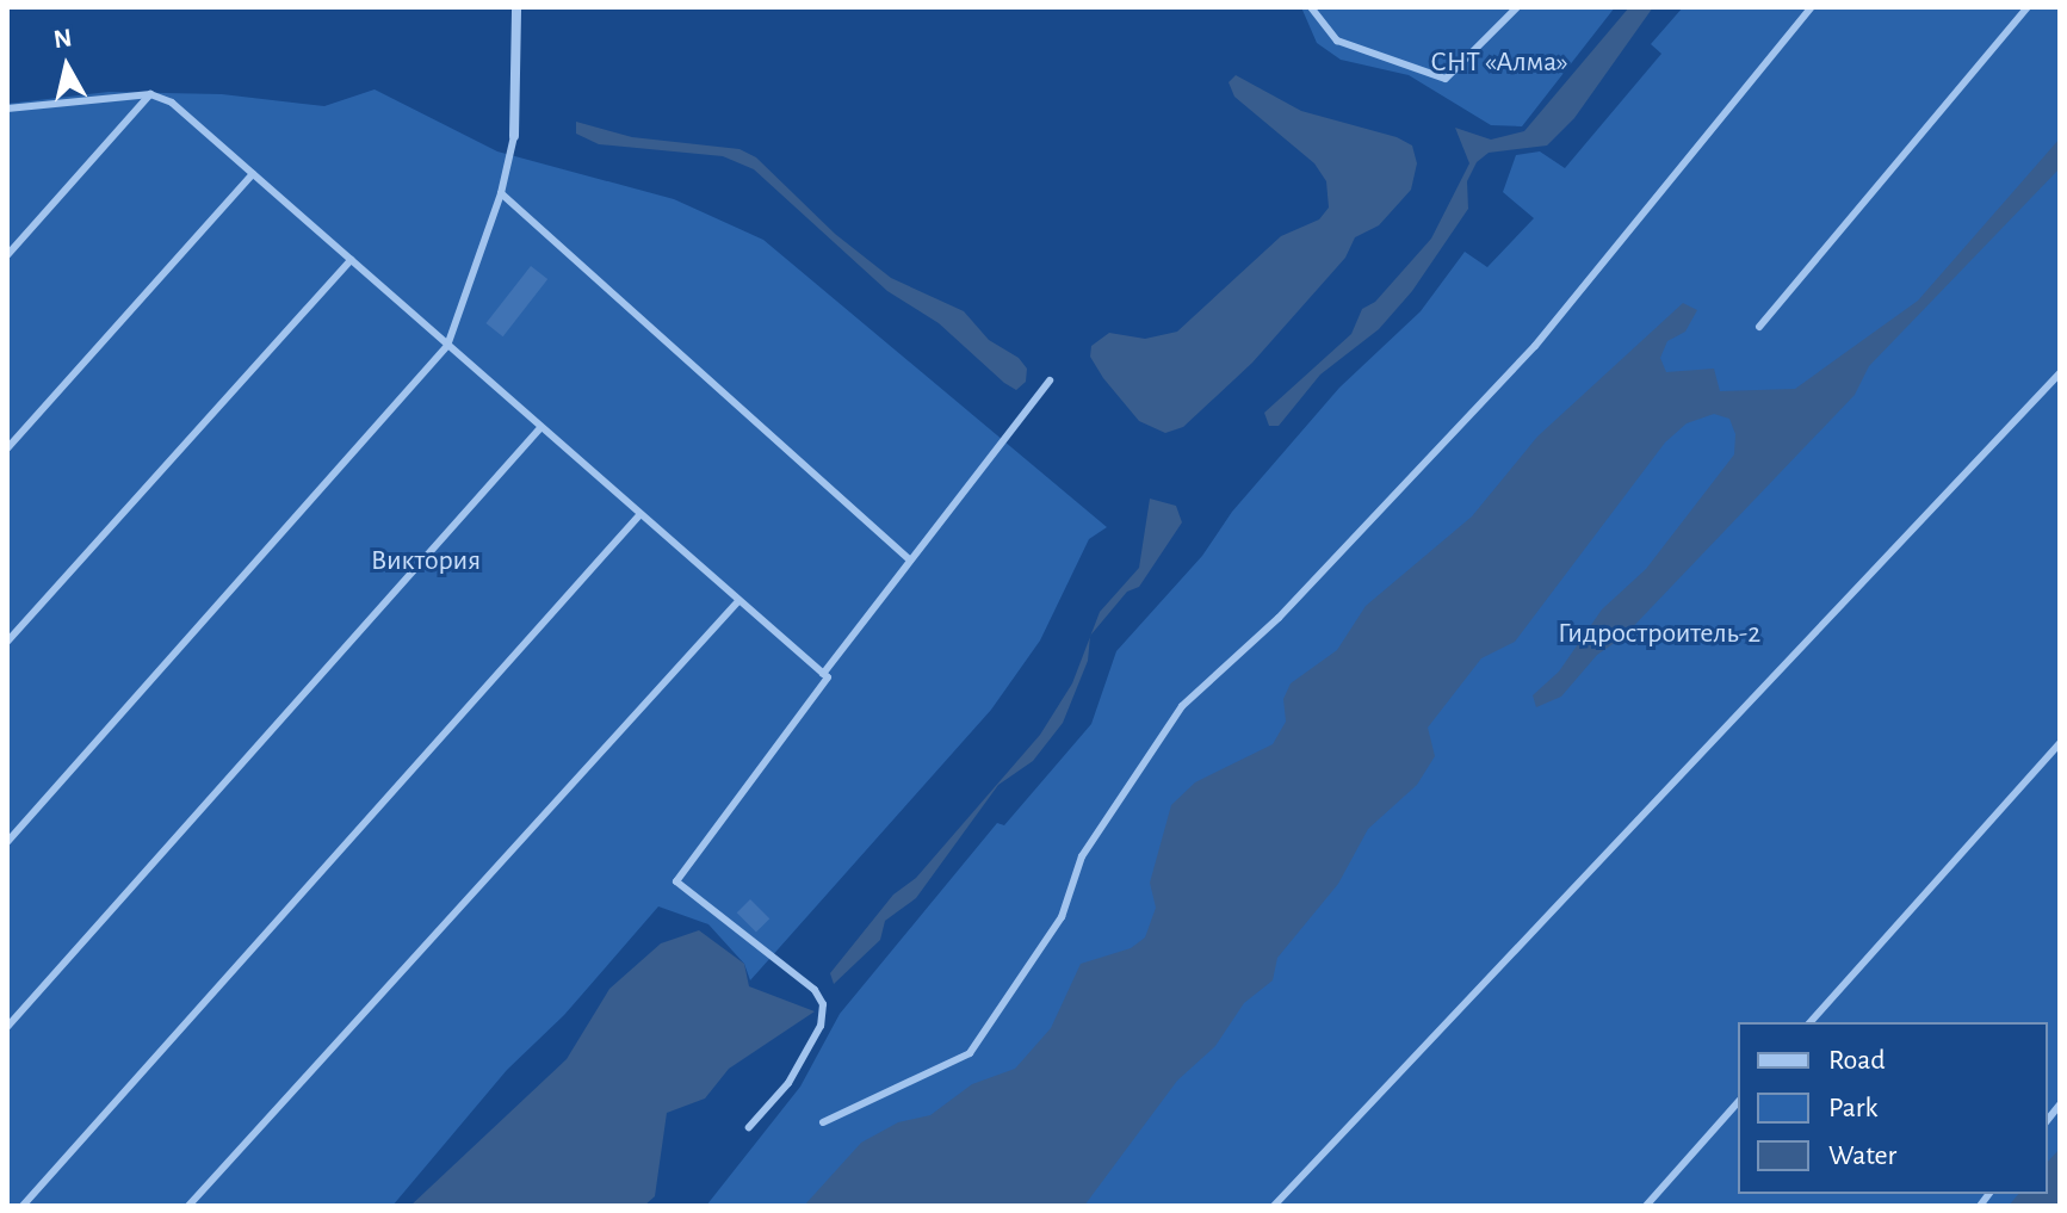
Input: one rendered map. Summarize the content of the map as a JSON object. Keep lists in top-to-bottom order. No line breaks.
{"parks":["СНТ «Алма»","Виктория","Гидростроитель-2"],"legend":["Road","Park","Water"],"north":"top"}
